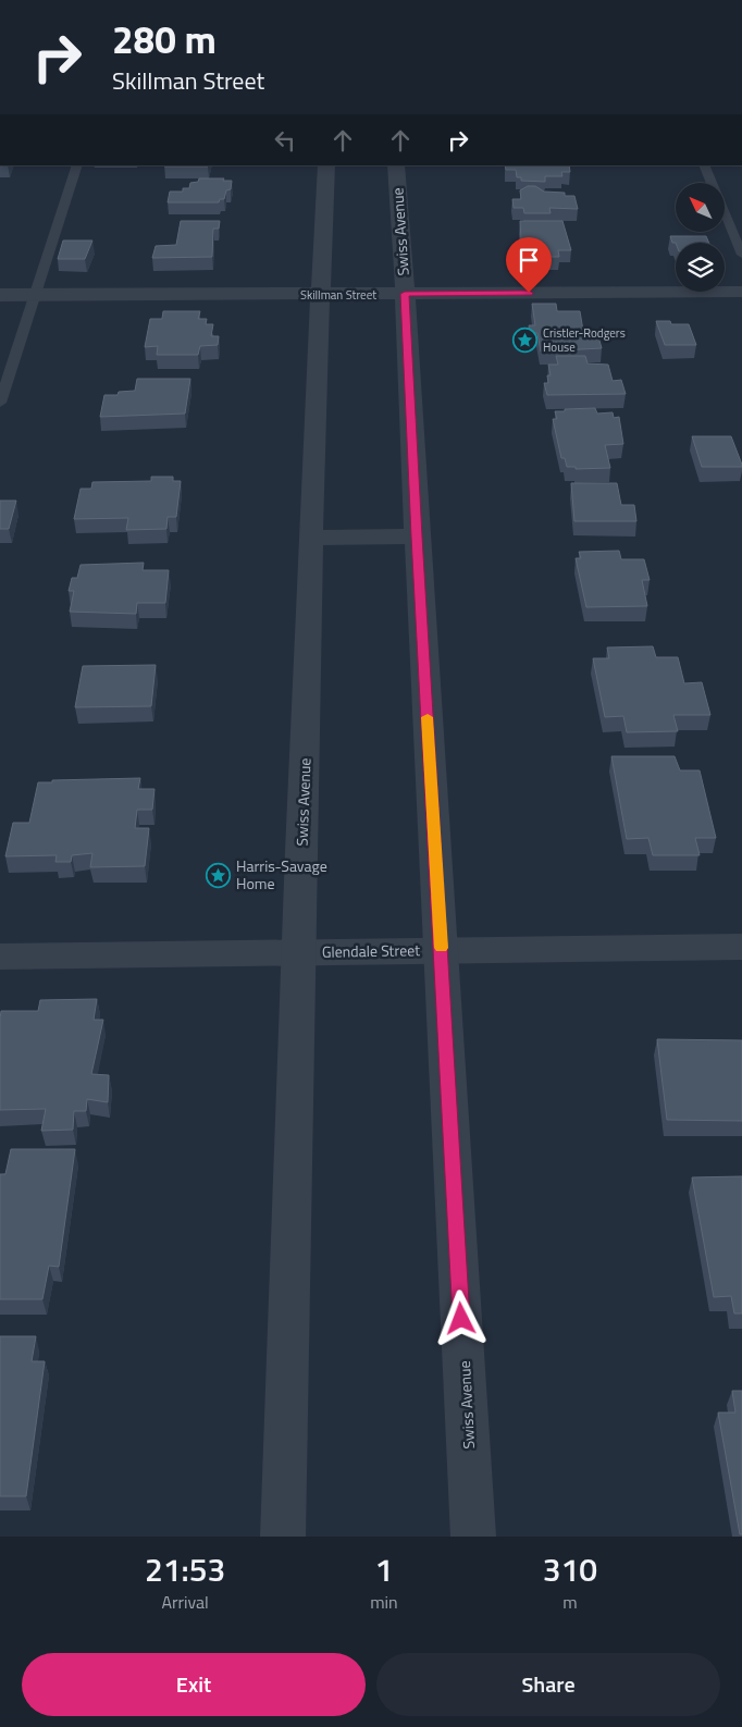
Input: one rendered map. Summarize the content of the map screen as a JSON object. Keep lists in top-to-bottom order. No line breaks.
{"streets":{"street":["Swiss Avenue","Skillman Street","Glendale Street"]},"crossings":[["Swiss Avenue","Skillman Street"],["Swiss Avenue","Glendale Street"]],"places":{"place":["Cristler-Rodgers House","Harris-Savage Home"]},"north":"top left","page":{"turn":["280 m","Skillman Street"],"eta":["21:53","Arrival","1","min","310","m"],"buttons":["Exit","Share"]}}
